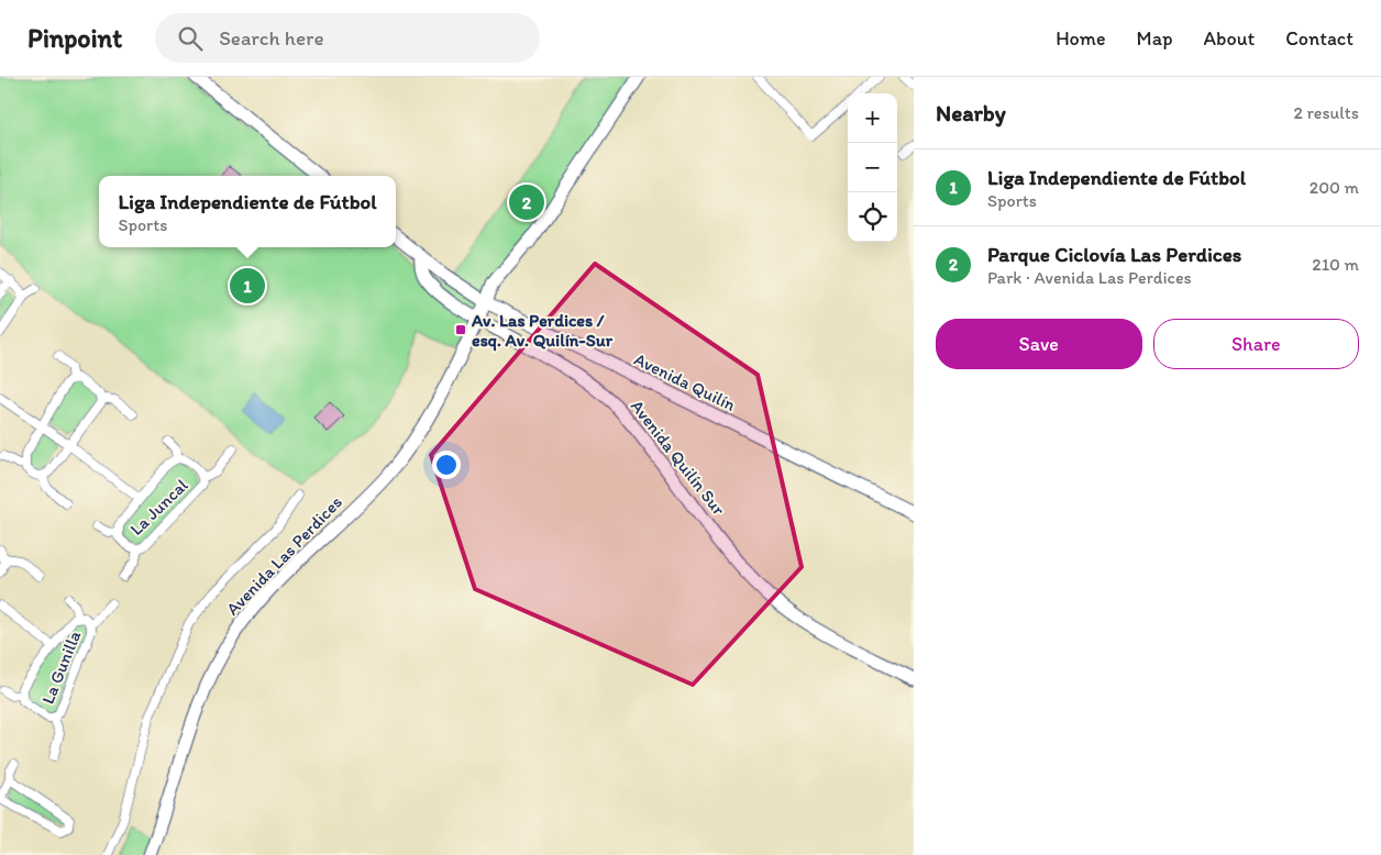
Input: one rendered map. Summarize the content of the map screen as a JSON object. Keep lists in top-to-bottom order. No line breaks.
{"streets":{"street":["Avenida Quilín","Avenida Quilín Sur","La Juncal","Avenida Las Perdices","La Gunilla"]},"crossings":[["Avenida Quilín","Avenida Quilín Sur"],["Avenida Quilín","Avenida Las Perdices"],["Avenida Quilín Sur","Avenida Las Perdices"]],"places":{"transit":["Av. Las Perdices / esq. Av. Quilín-Sur"]},"page":{"header":"Pinpoint","search":"Search here","nav":["Home","Map","About","Contact"],"heading":["Nearby","2 results"],"map_buttons":["+","−"],"list":[{"mark":"1","name":"Liga Independiente de Fútbol","note":"Sports","value":"200 m"},{"mark":"2","name":"Parque Ciclovía Las Perdices","note":"Park · Avenida Las Perdices","value":"210 m"}],"popup":["Liga Independiente de Fútbol","Sports"],"pins":["2","1"],"buttons":["Save","Share"]}}
